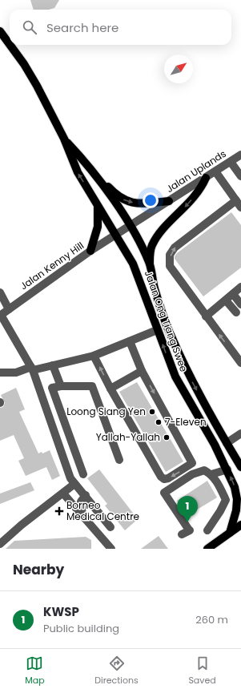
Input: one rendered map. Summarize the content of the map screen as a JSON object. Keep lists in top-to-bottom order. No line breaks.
{"streets":{"main road":["Jalan Ong Tiang Swee"],"street":["Jalan Uplands","Jalan Kenny Hill"]},"crossings":[["Jalan Uplands","Jalan Kenny Hill"],["Jalan Uplands","Jalan Ong Tiang Swee"],["Jalan Kenny Hill","Jalan Ong Tiang Swee"]],"places":{"other":["Loong Siang Yen","7-Eleven","Yallah-Yallah"],"health":["Borneo Medical Centre"]},"north":"top right","page":{"search":"Search here","pins":"1","heading":"Nearby","list":[{"mark":"1","name":"KWSP","note":"Public building","value":"260 m"}],"nav":["Map","Directions","Saved"]}}
